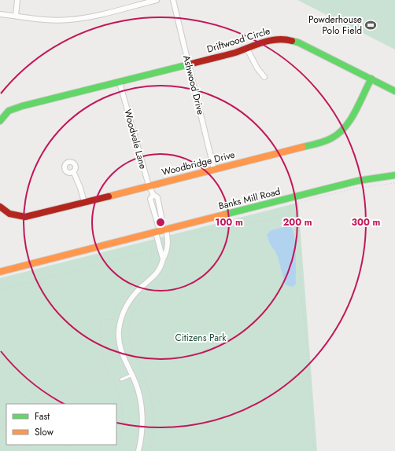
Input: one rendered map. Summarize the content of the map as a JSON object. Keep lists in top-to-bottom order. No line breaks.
{"streets":{"street":["Driftwood Circle","Ashwood Drive","Woodvale Lane","Woodbridge Drive","Banks Mill Road"]},"crossings":[["Driftwood Circle","Ashwood Drive"],["Driftwood Circle","Woodbridge Drive"],["Ashwood Drive","Woodbridge Drive"],["Woodvale Lane","Woodbridge Drive"],["Woodvale Lane","Banks Mill Road"]],"parks":["Citizens Park"],"places":{"sports":["Powderhouse Polo Field"]},"legend":["Fast","Slow"],"rings":["100 m","200 m","300 m"]}
